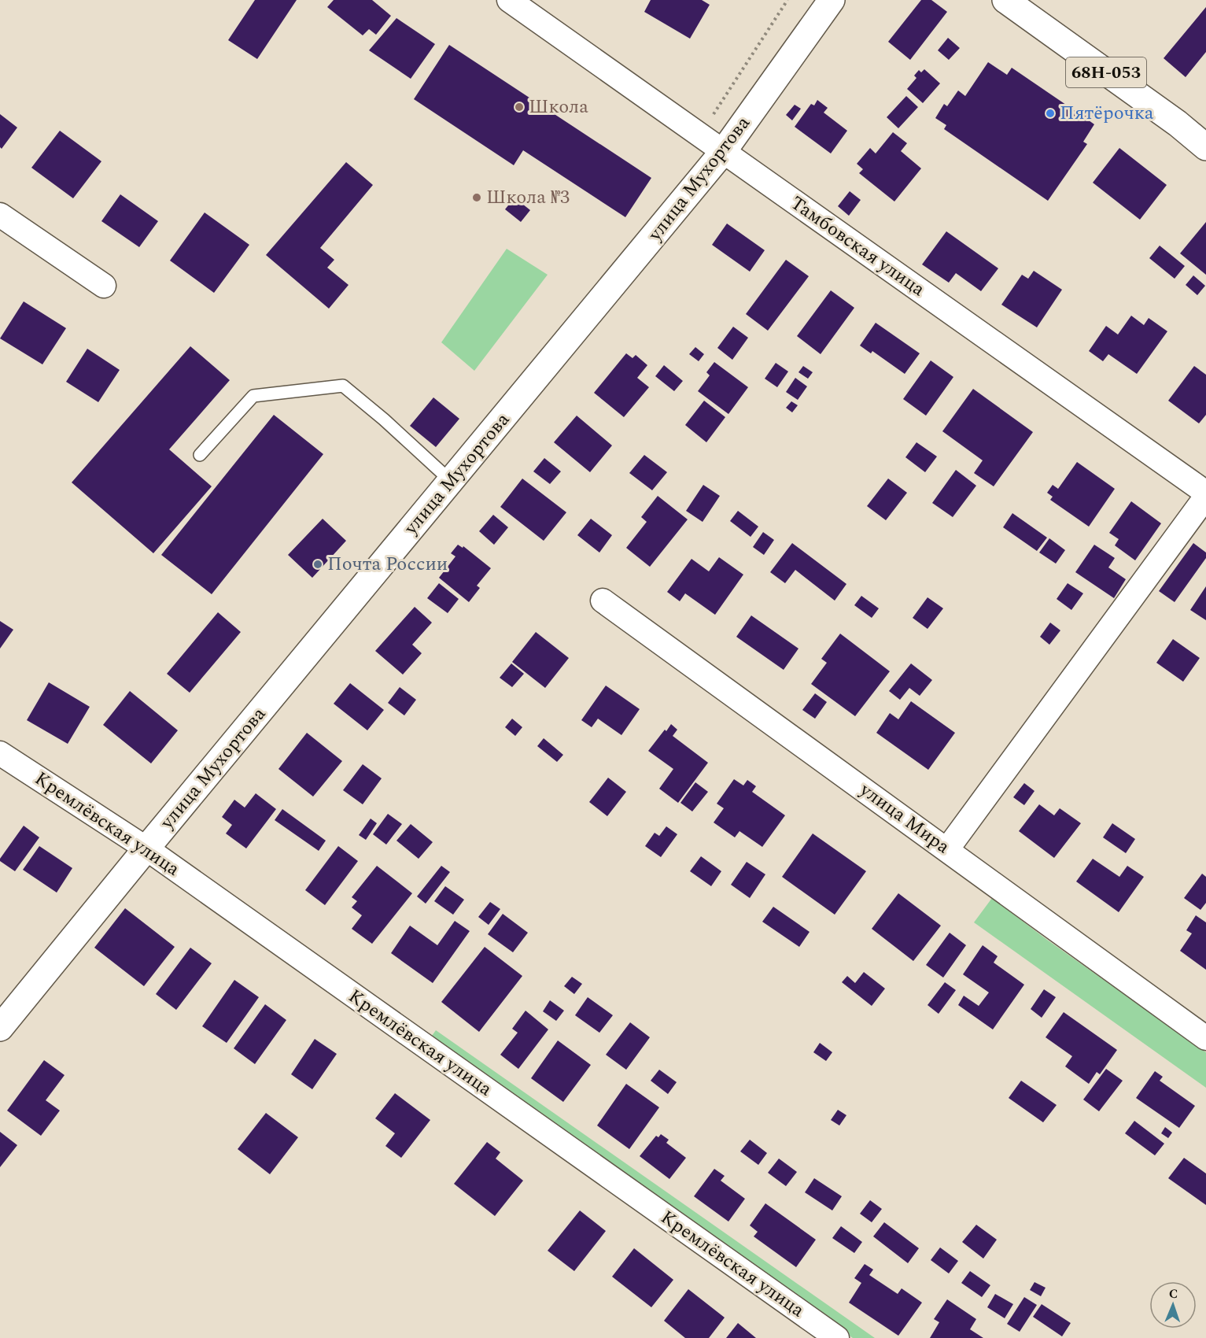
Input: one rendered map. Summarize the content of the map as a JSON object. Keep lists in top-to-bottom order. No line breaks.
{"streets":{"street":["68Н-053","улица Мухортова","Тамбовская улица","улица Мира","Кремлёвская улица"]},"crossings":[["улица Мухортова","Тамбовская улица"],["улица Мухортова","Кремлёвская улица"]],"places":["Школа","Пятёрочка","Школа №3","Почта России"],"north":"top"}
